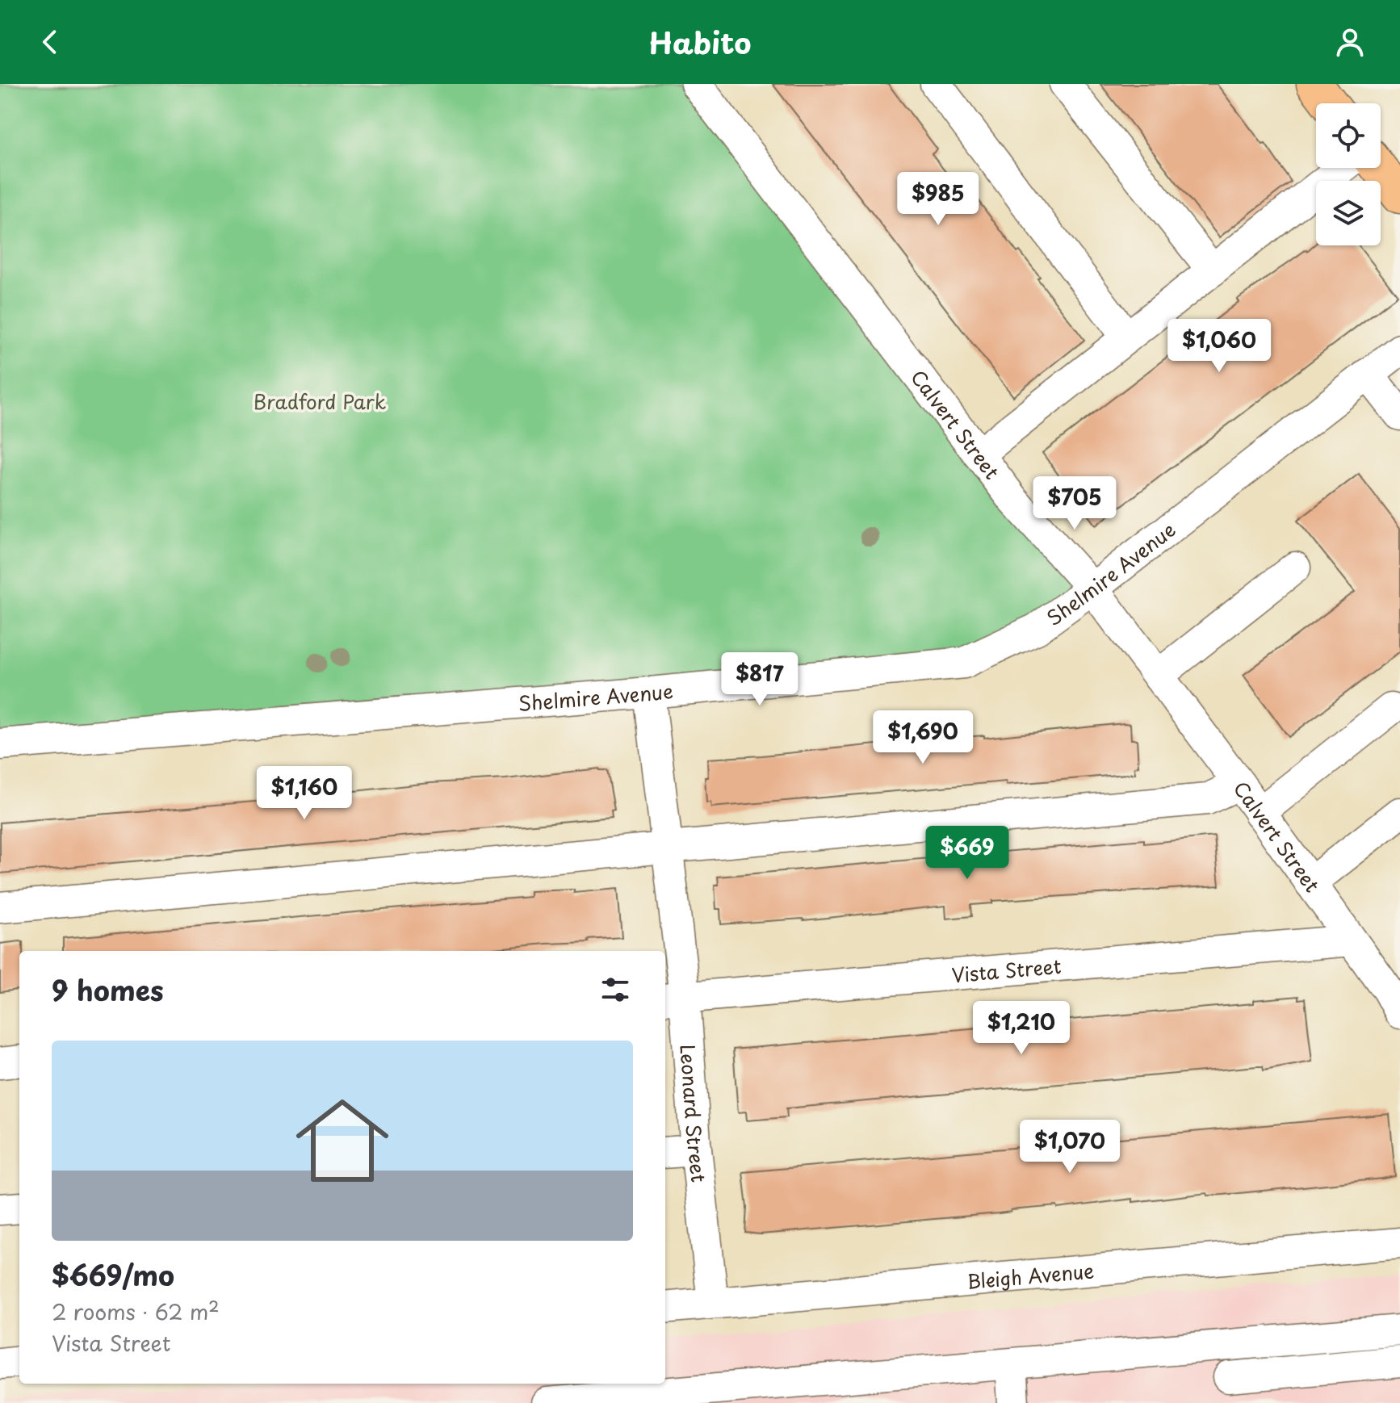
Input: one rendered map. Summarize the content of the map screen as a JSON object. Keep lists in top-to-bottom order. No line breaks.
{"streets":{"street":["Calvert Street","Shelmire Avenue","Vista Street","Leonard Street","Bleigh Avenue"]},"crossings":[["Calvert Street","Shelmire Avenue"],["Calvert Street","Vista Street"],["Shelmire Avenue","Leonard Street"],["Vista Street","Leonard Street"],["Leonard Street","Bleigh Avenue"]],"parks":["Bradford Park"],"page":{"header":"Habito","price":["$985","$1,060","$705","$817","$1,690","$1,160","$669","$1,210","$1,070"],"heading":"9 homes","list":[{"name":"$669/mo","note":"2 rooms · 62 m² · Vista Street"}]}}
